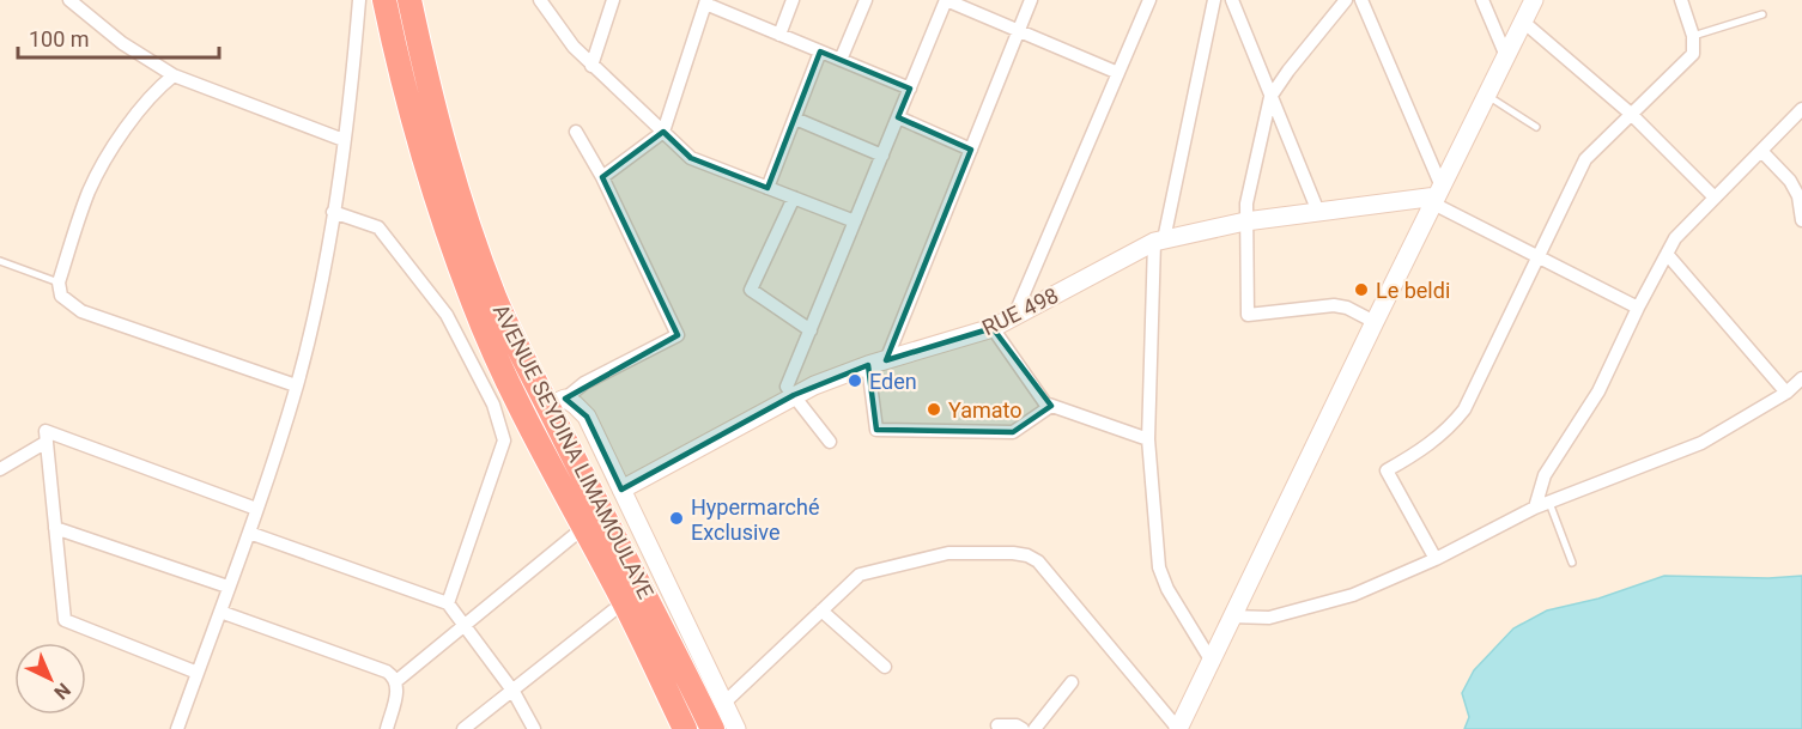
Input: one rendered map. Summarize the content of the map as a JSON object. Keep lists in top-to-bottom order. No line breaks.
{"streets":{"highway":["AVENUE SEYDINA LIMAMOULAYE"],"street":["RUE 498"]},"places":["Le beldi","Eden","Yamato","Hypermarché Exclusive"],"scale_bar":"100 m","north":"bottom right"}
